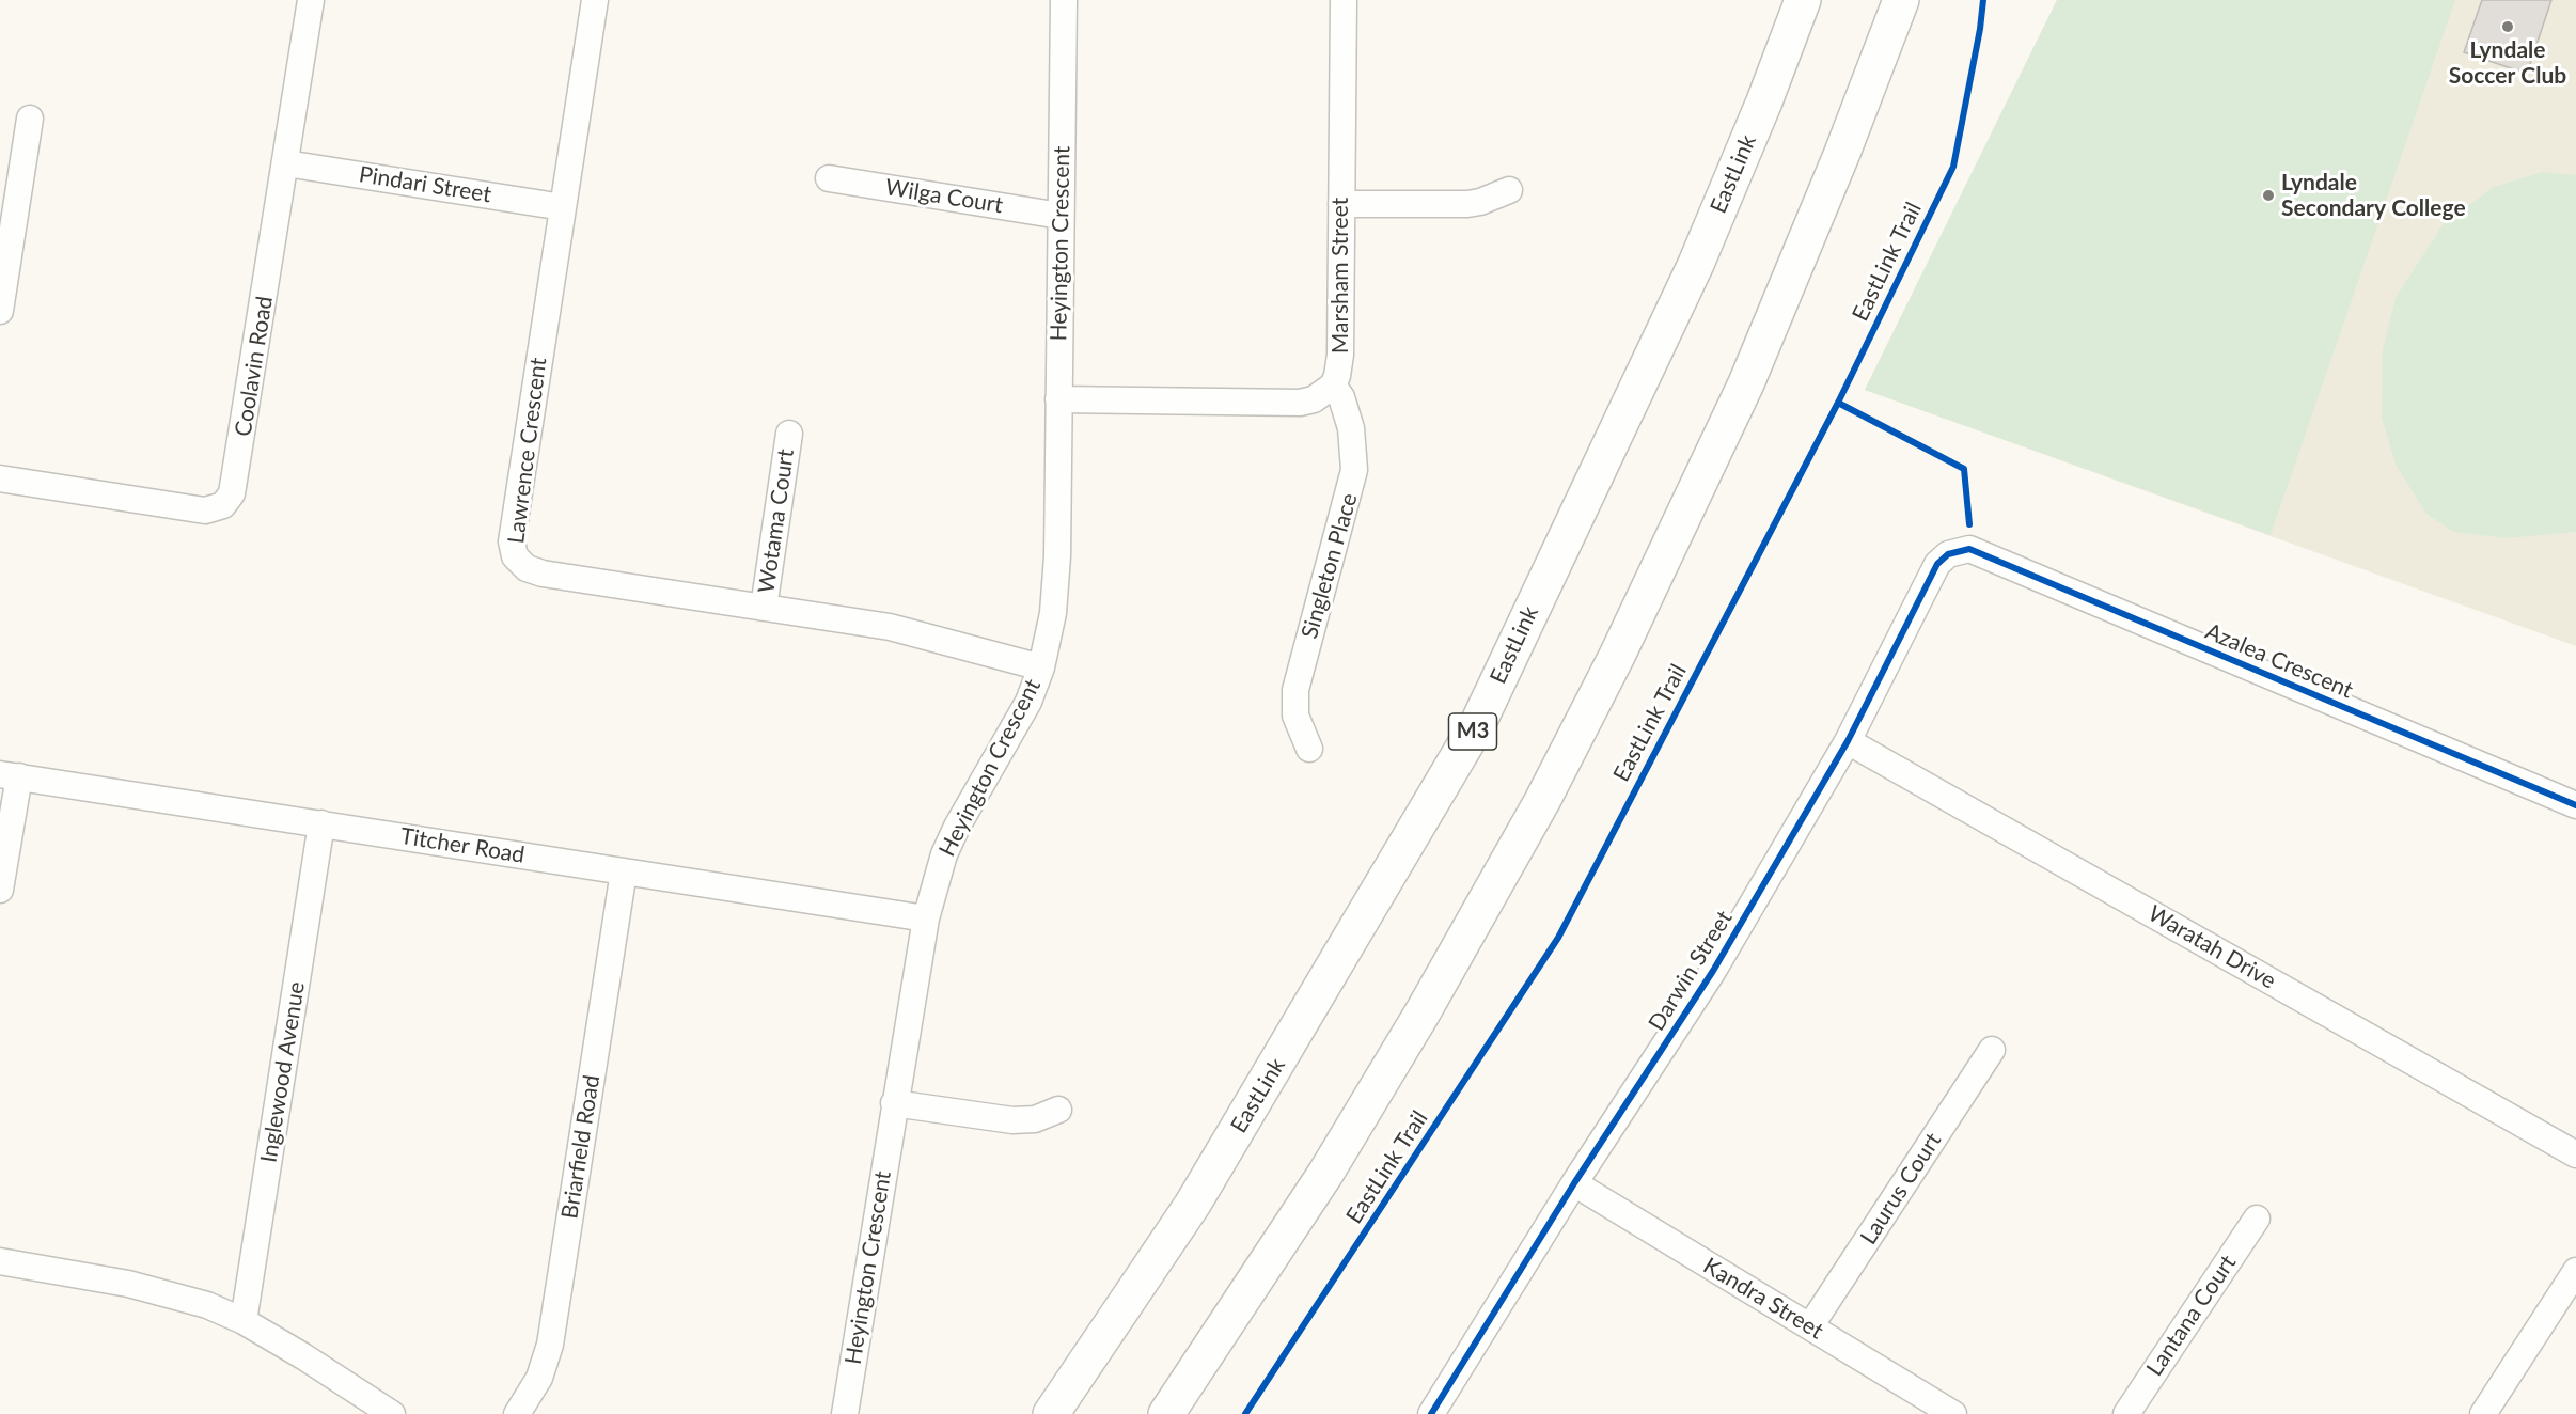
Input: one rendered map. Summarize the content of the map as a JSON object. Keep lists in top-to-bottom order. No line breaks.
{"streets":{"highway":["EastLink","M3"],"street":["Pindari Street","Wilga Court","Heyington Crescent","Marsham Street","Coolavin Road","Lawrence Crescent","Wotama Court","Singleton Place","Azalea Crescent","Titcher Road","Waratah Drive","Darwin Street","Inglewood Avenue","Briarfield Road","Laurus Court","Kandra Street","Lantana Court"],"cycle path":["EastLink Trail"]},"crossings":[["Pindari Street","Coolavin Road"],["Pindari Street","Lawrence Crescent"],["Wilga Court","Heyington Crescent"],["Heyington Crescent","Marsham Street"],["Heyington Crescent","Lawrence Crescent"],["Heyington Crescent","Titcher Road"],["Marsham Street","Singleton Place"],["Lawrence Crescent","Wotama Court"],["Azalea Crescent","Darwin Street"],["Titcher Road","Inglewood Avenue"],["Titcher Road","Briarfield Road"],["Waratah Drive","Darwin Street"],["Darwin Street","Kandra Street"],["Laurus Court","Kandra Street"]],"places":["Lyndale Soccer Club","Lyndale Secondary College"]}
